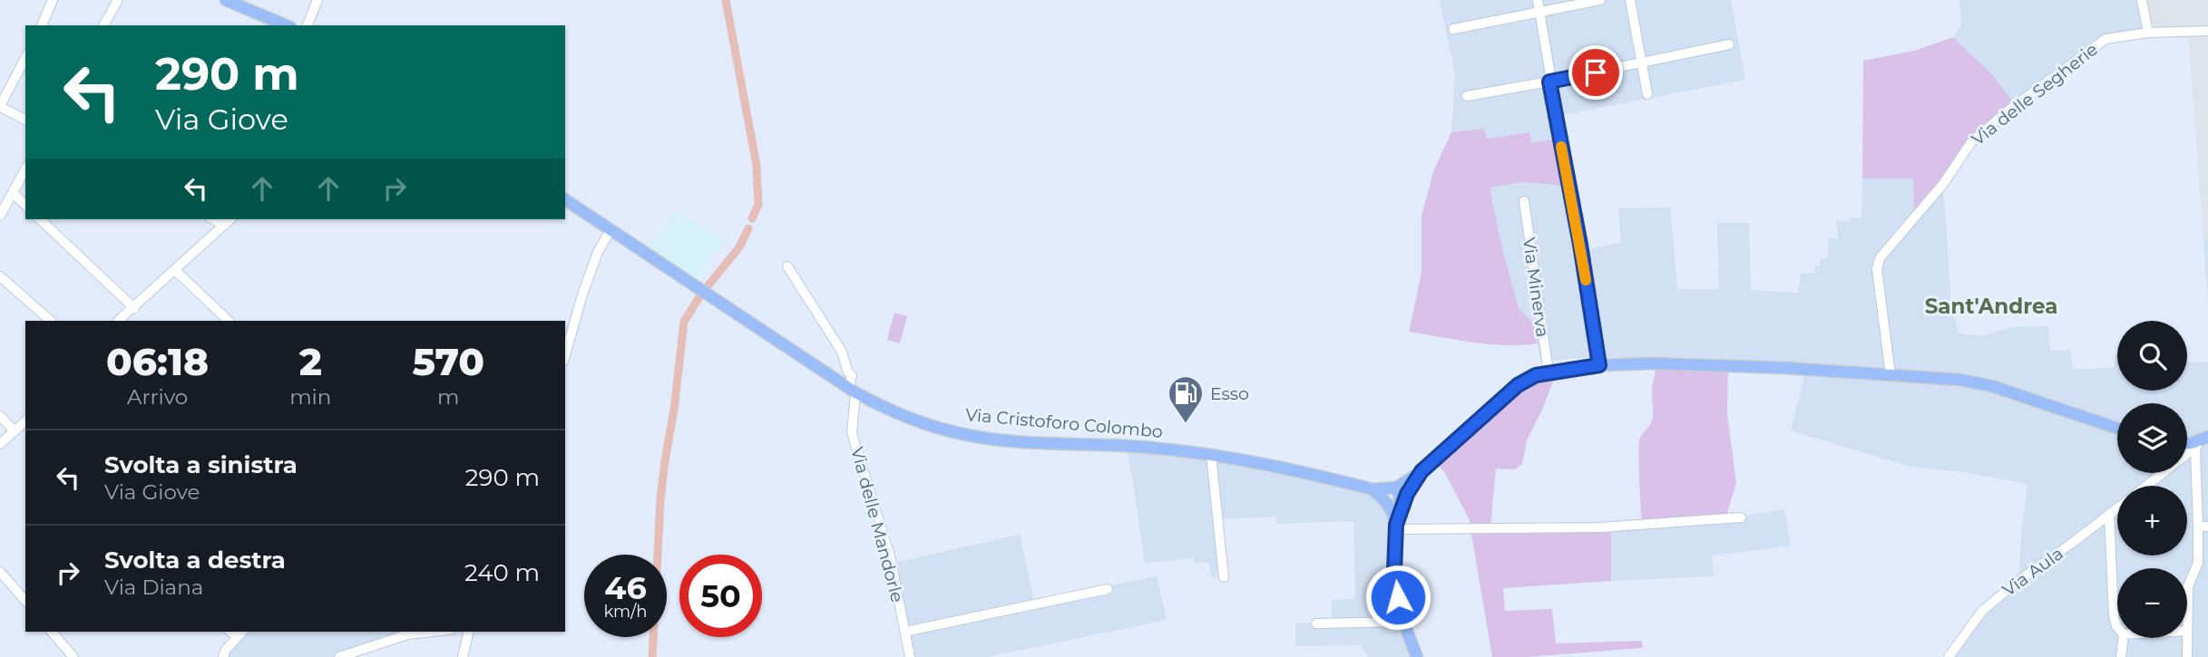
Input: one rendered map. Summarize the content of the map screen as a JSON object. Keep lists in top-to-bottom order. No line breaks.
{"streets":{"main road":["Via Cristoforo Colombo"],"street":["Via delle Segherie","Via Minerva","Via delle Mandorle","Via Aula"]},"crossings":[["Via Cristoforo Colombo","Via delle Mandorle"]],"districts":["Sant'Andrea"],"places":{"fuel station":["Esso"]},"page":{"turn":["290 m","Via Giove"],"map_buttons":["+","−"],"eta":["06:18","Arrivo","2","min","570","m"],"list":[{"name":"Svolta a sinistra","note":"Via Giove","value":"290 m"},{"name":"Svolta a destra","note":"Via Diana","value":"240 m"}],"speed":"46 km/h","limit":"50"}}
